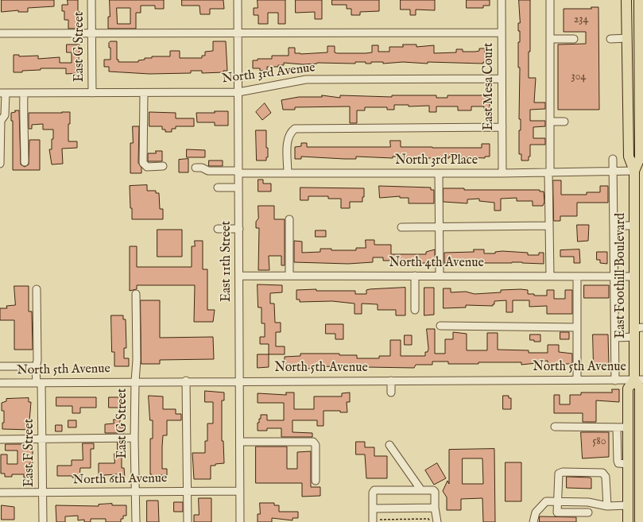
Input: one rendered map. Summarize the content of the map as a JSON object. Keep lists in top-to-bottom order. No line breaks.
{"streets":{"main road":["East Foothill Boulevard"],"street":["East G Street","North 3rd Avenue","East Mesa Court","North 3rd Place","East 11th Street","North 4th Avenue","North 5th Avenue","East F Street","North 6th Avenue"]},"crossings":[["East G Street","North 3rd Avenue"],["East G Street","North 5th Avenue"],["East G Street","North 6th Avenue"],["North 3rd Avenue","East Mesa Court"],["North 3rd Avenue","East 11th Street"],["East Mesa Court","North 3rd Place"],["North 3rd Place","East 11th Street"],["North 3rd Place","East Foothill Boulevard"],["East 11th Street","North 4th Avenue"],["East 11th Street","North 5th Avenue"],["East 11th Street","North 6th Avenue"],["North 4th Avenue","East Foothill Boulevard"],["East Foothill Boulevard","North 5th Avenue"],["North 5th Avenue","East F Street"],["East F Street","North 6th Avenue"]],"house_numbers":["234","304","580"]}
